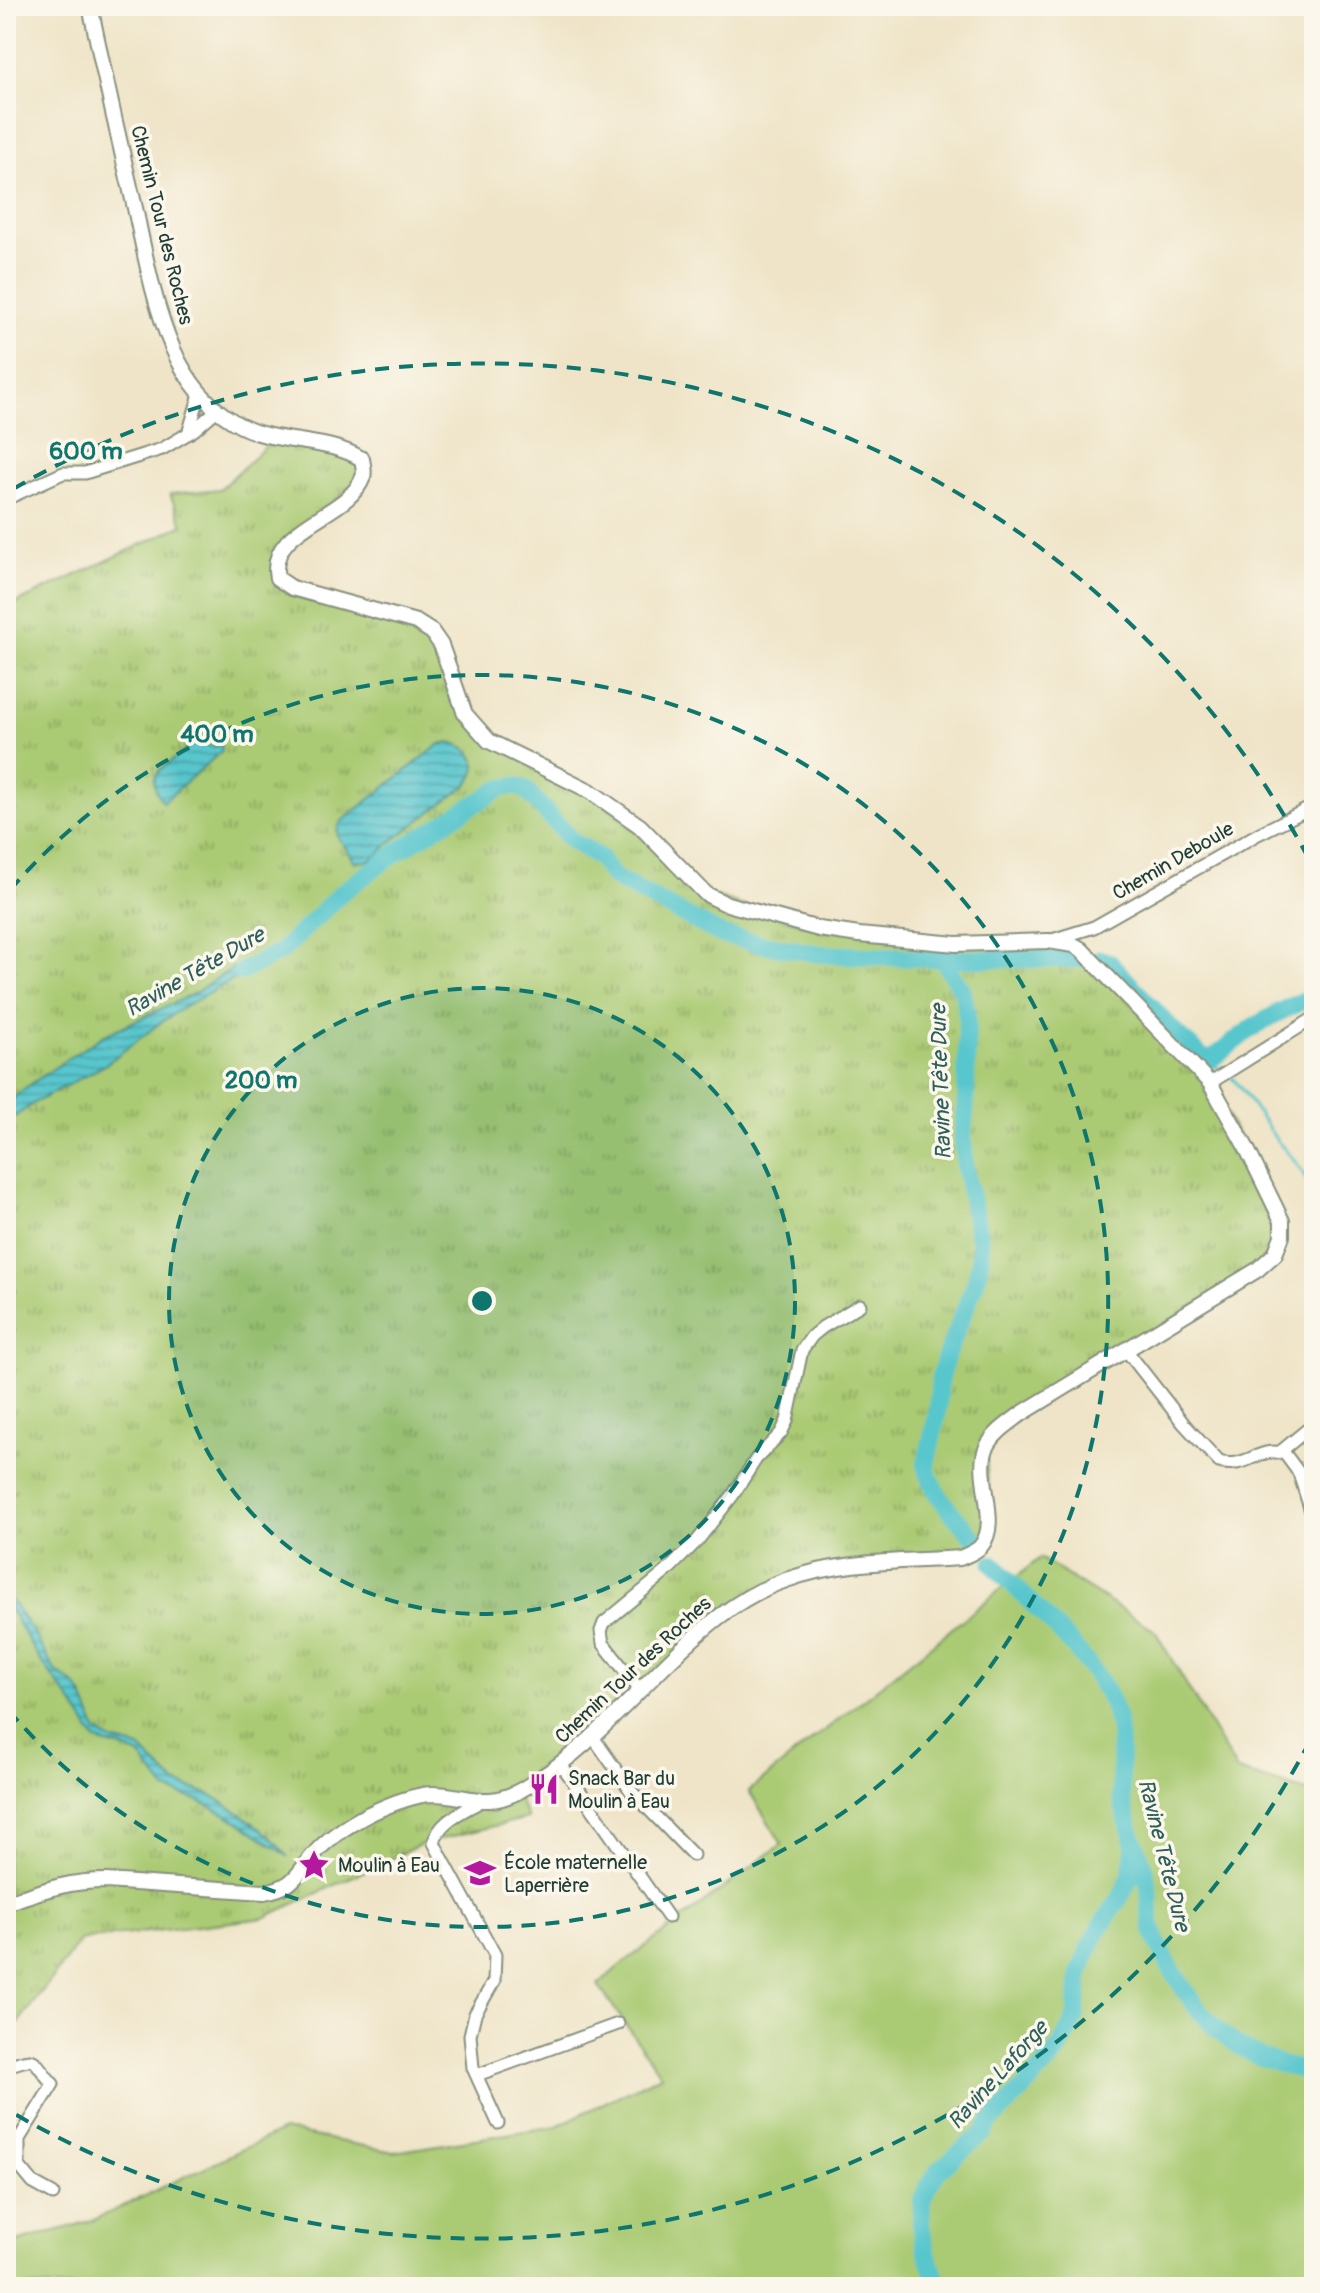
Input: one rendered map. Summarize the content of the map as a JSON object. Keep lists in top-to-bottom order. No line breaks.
{"streets":{"street":["Chemin Tour des Roches","Chemin Deboule"]},"crossings":[["Chemin Tour des Roches","Chemin Deboule"]],"water":["Ravine Tête Dure","Ravine Laforge"],"places":{"restaurant":["Snack Bar du Moulin à Eau"],"place":["Moulin à Eau"],"school or university":["École maternelle Laperrière"]},"rings":["600 m","400 m","200 m"]}
